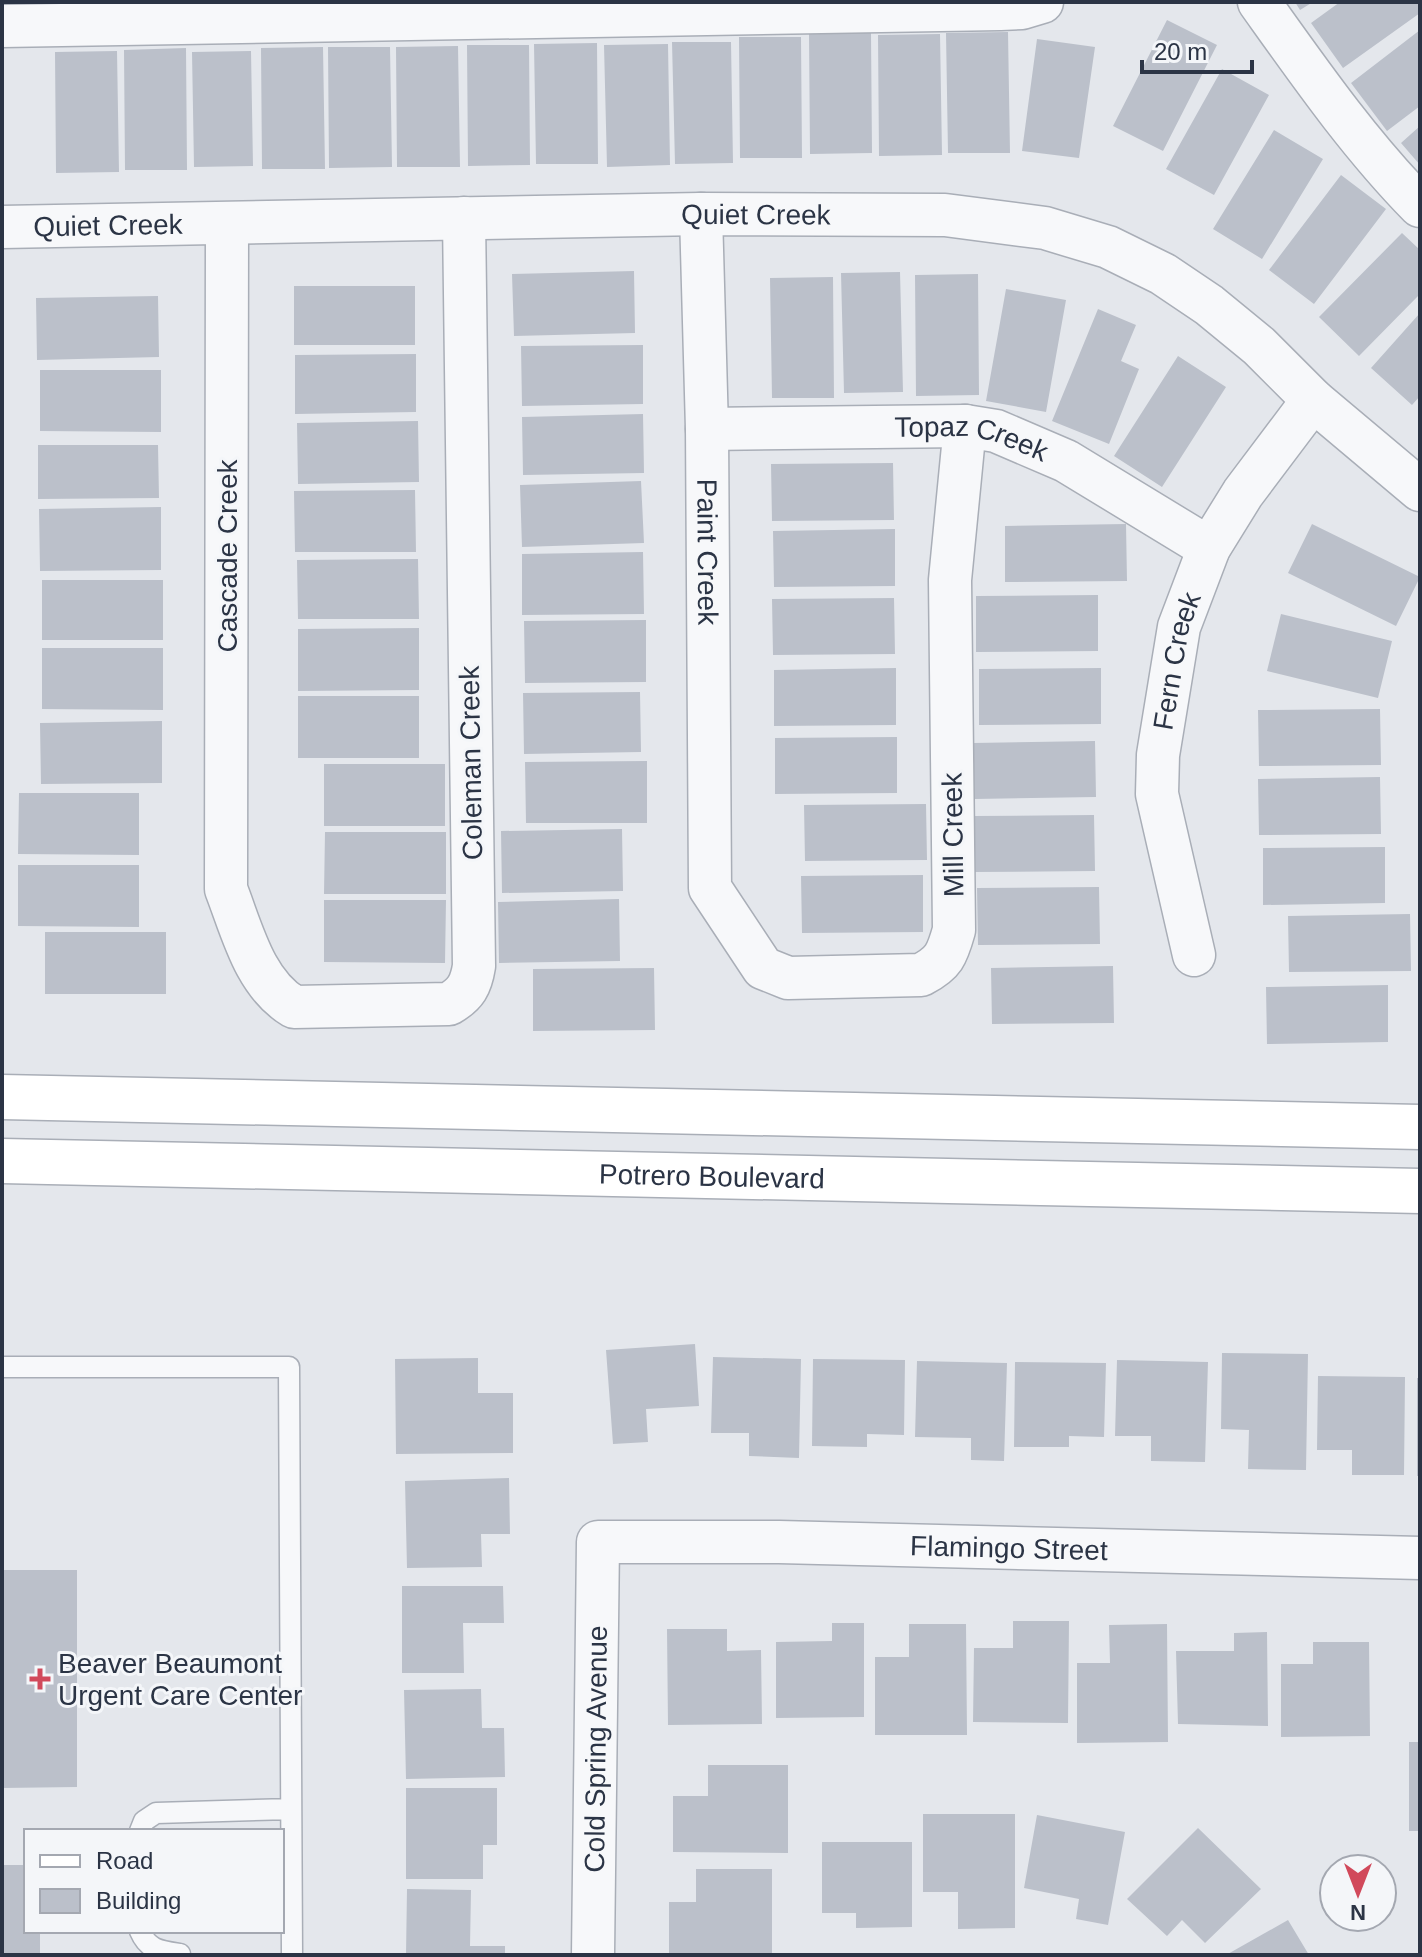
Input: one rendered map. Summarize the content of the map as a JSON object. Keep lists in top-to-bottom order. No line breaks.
{"streets":{"street":["Quiet Creek","Topaz Creek","Paint Creek","Cascade Creek","Fern Creek","Coleman Creek","Mill Creek","Potrero Boulevard","Flamingo Street","Cold Spring Avenue"]},"crossings":[["Quiet Creek","Paint Creek"],["Quiet Creek","Cascade Creek"],["Quiet Creek","Fern Creek"],["Quiet Creek","Coleman Creek"],["Topaz Creek","Paint Creek"],["Topaz Creek","Fern Creek"],["Topaz Creek","Mill Creek"],["Paint Creek","Mill Creek"],["Cascade Creek","Coleman Creek"],["Flamingo Street","Cold Spring Avenue"]],"places":{"health":["Beaver Beaumont Urgent Care Center"]},"legend":["Road","Building"],"scale_bar":"20 m","north":"bottom"}
